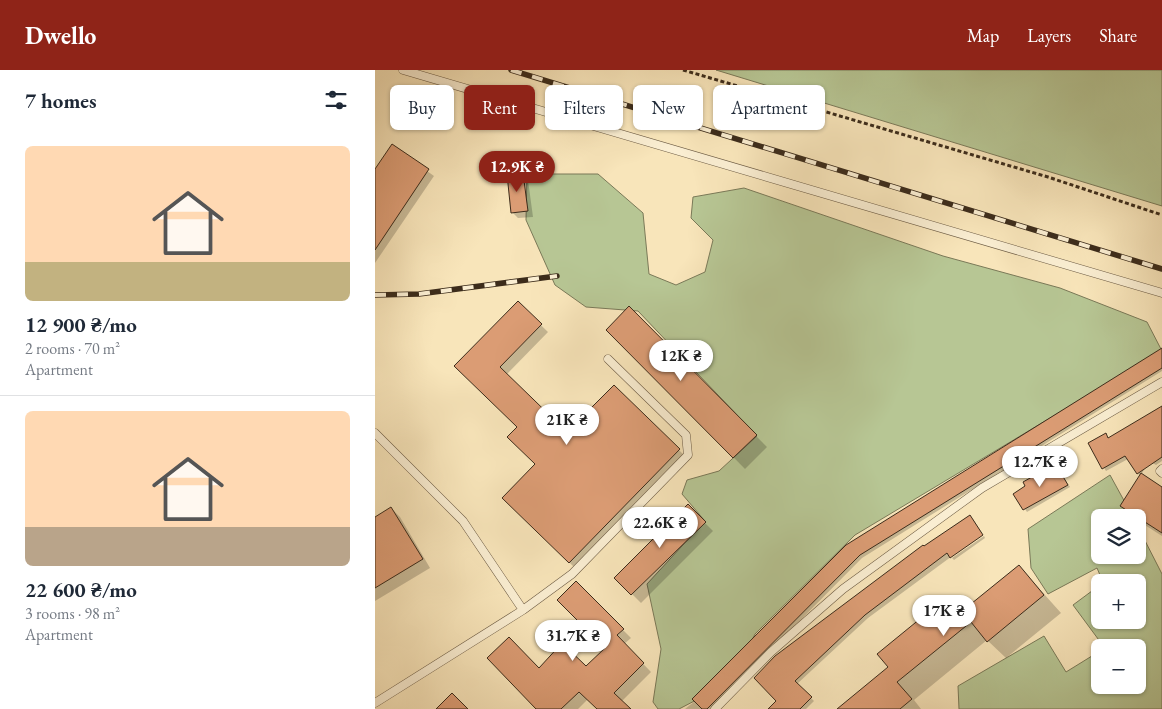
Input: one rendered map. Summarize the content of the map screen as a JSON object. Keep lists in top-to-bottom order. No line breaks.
{"page":{"header":"Dwello","nav":["Map","Layers","Share"],"heading":"7 homes","chip":["Buy","Rent","Filters","New","Apartment"],"list":[{"name":"12 900 ₴/mo","note":"2 rooms · 70 m² · Apartment"},{"name":"22 600 ₴/mo","note":"3 rooms · 98 m² · Apartment"}],"price":["12.9K ₴","12K ₴","21K ₴","12.7K ₴","22.6K ₴","17K ₴","31.7K ₴"],"map_buttons":["+","−"]}}
